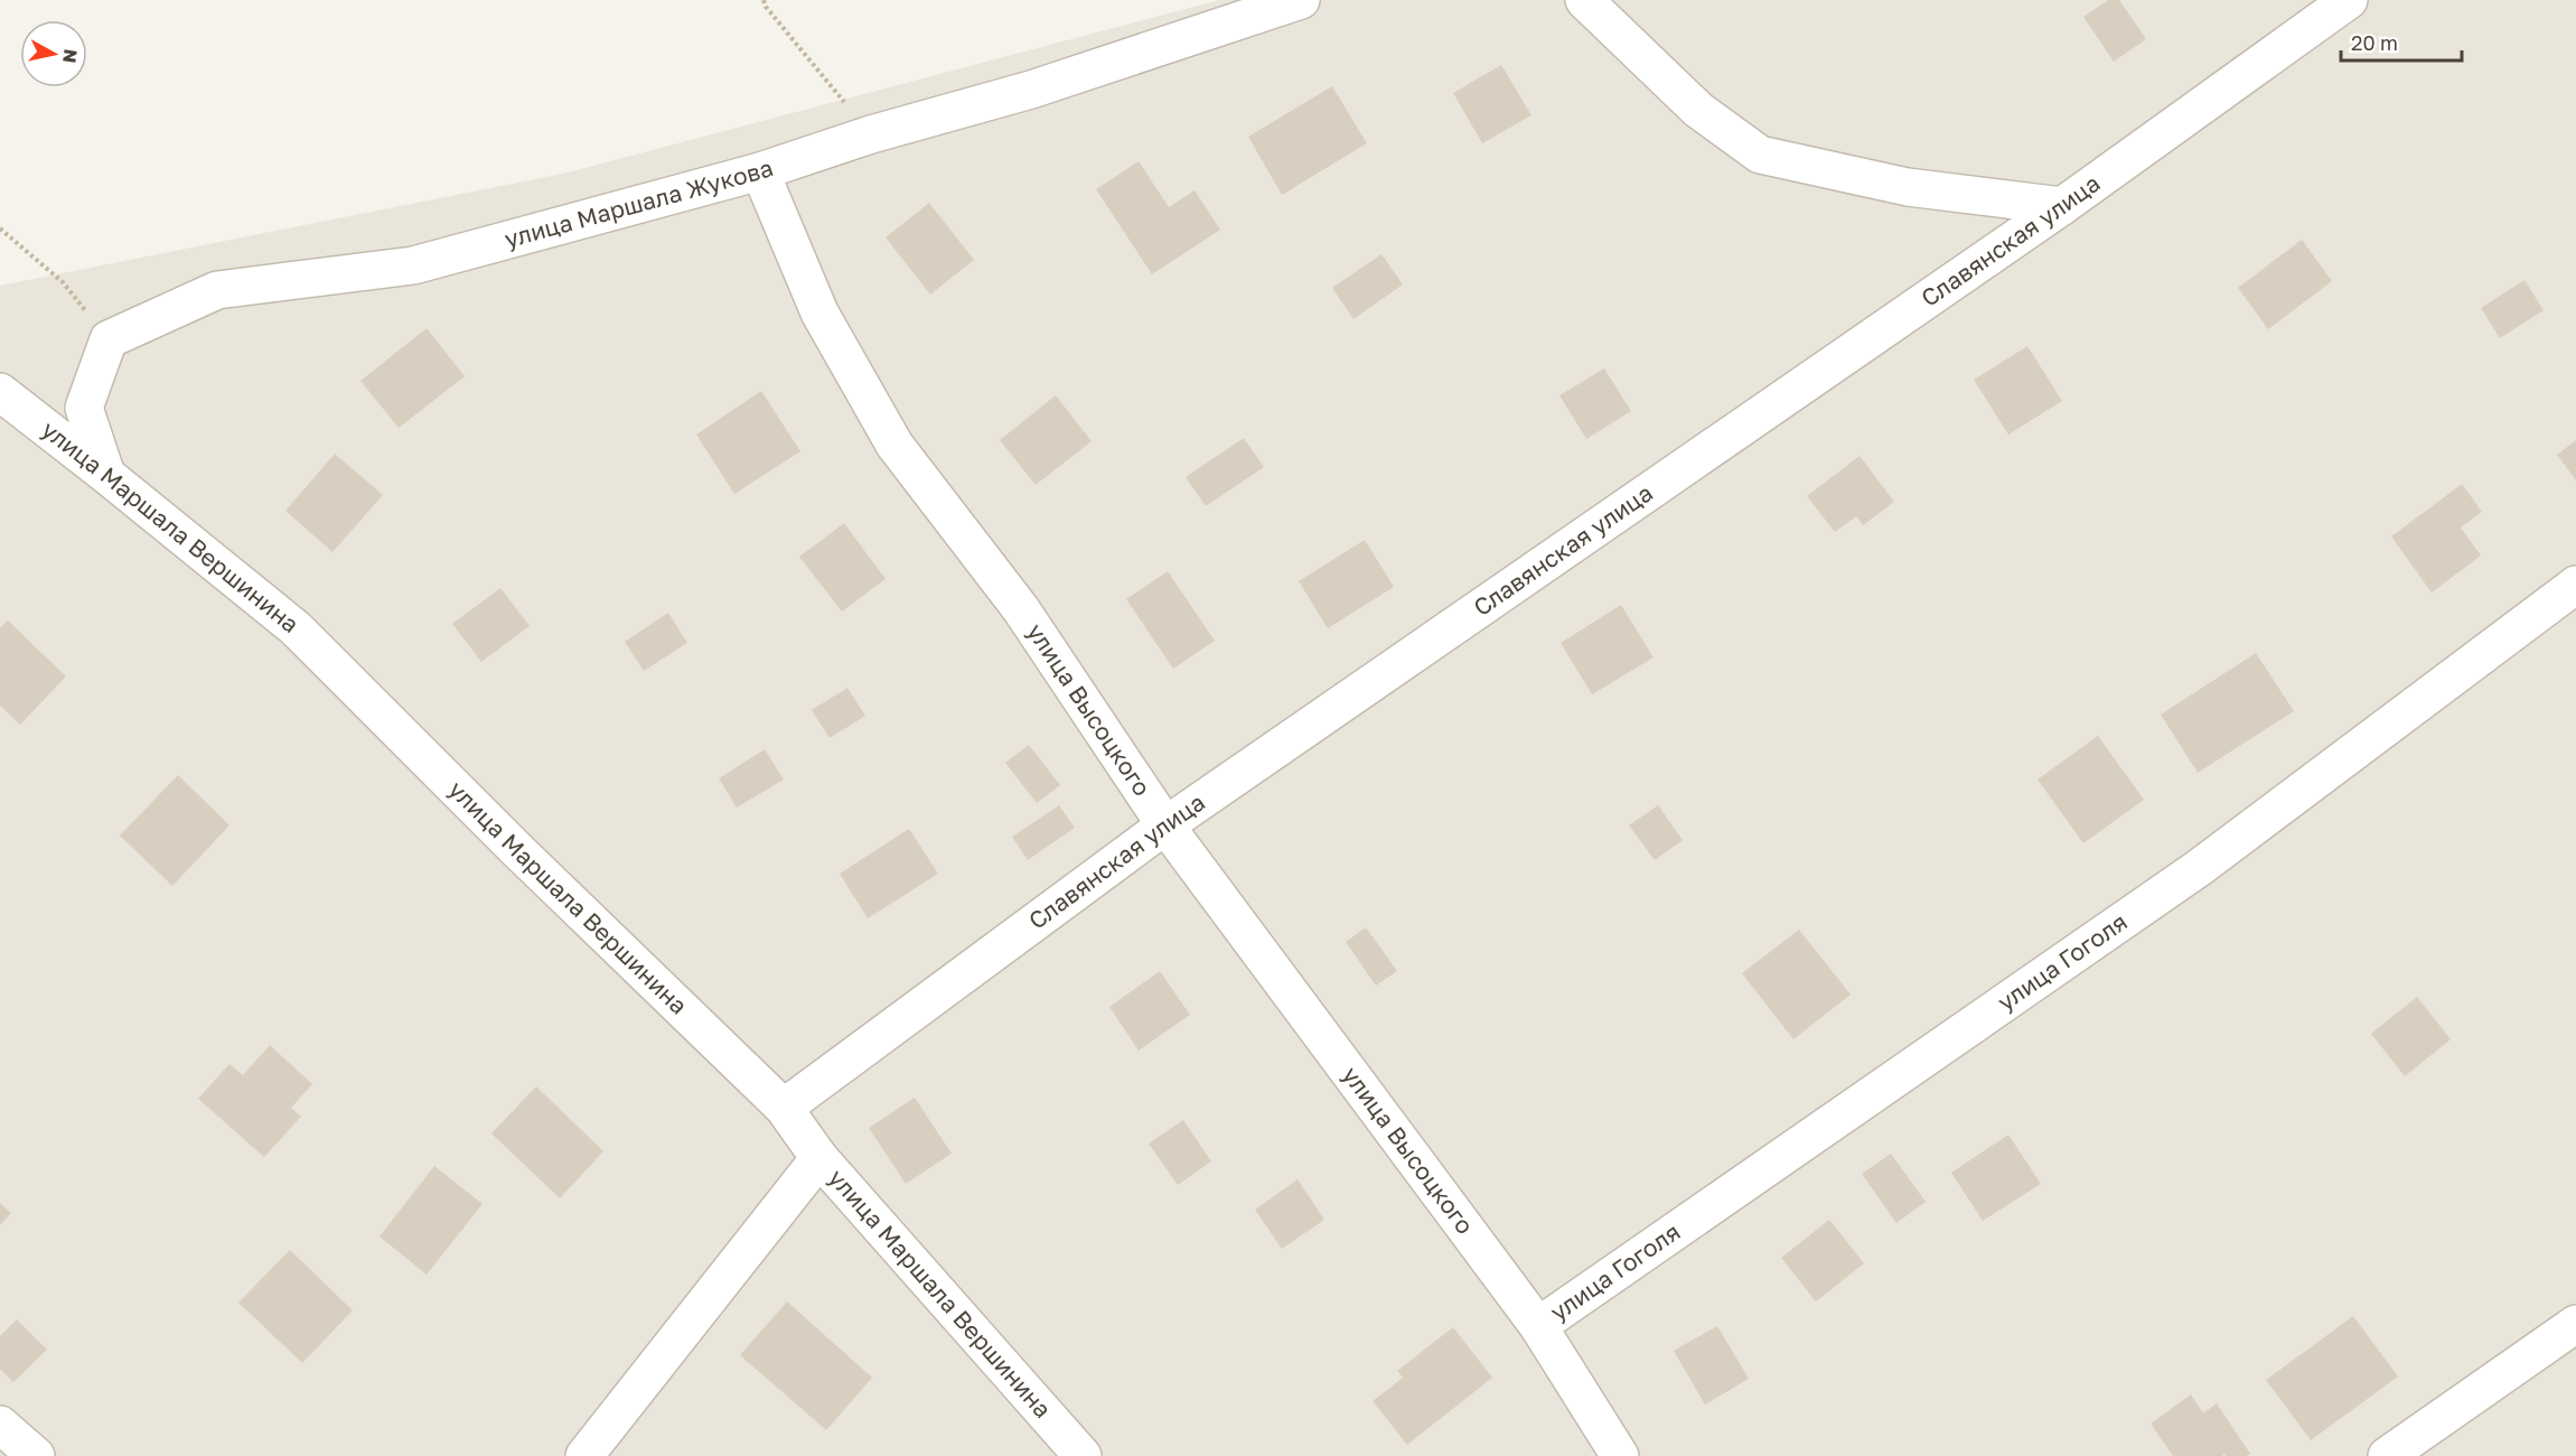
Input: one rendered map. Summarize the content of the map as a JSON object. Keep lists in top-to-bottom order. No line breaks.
{"streets":{"street":["улица Маршала Жукова","Славянская улица","улица Маршала Вершинина","улица Высоцкого","улица Гоголя"]},"crossings":[["улица Маршала Жукова","улица Высоцкого"],["Славянская улица","улица Маршала Вершинина"],["Славянская улица","улица Высоцкого"],["улица Высоцкого","улица Гоголя"]],"scale_bar":"20 m","north":"right"}
